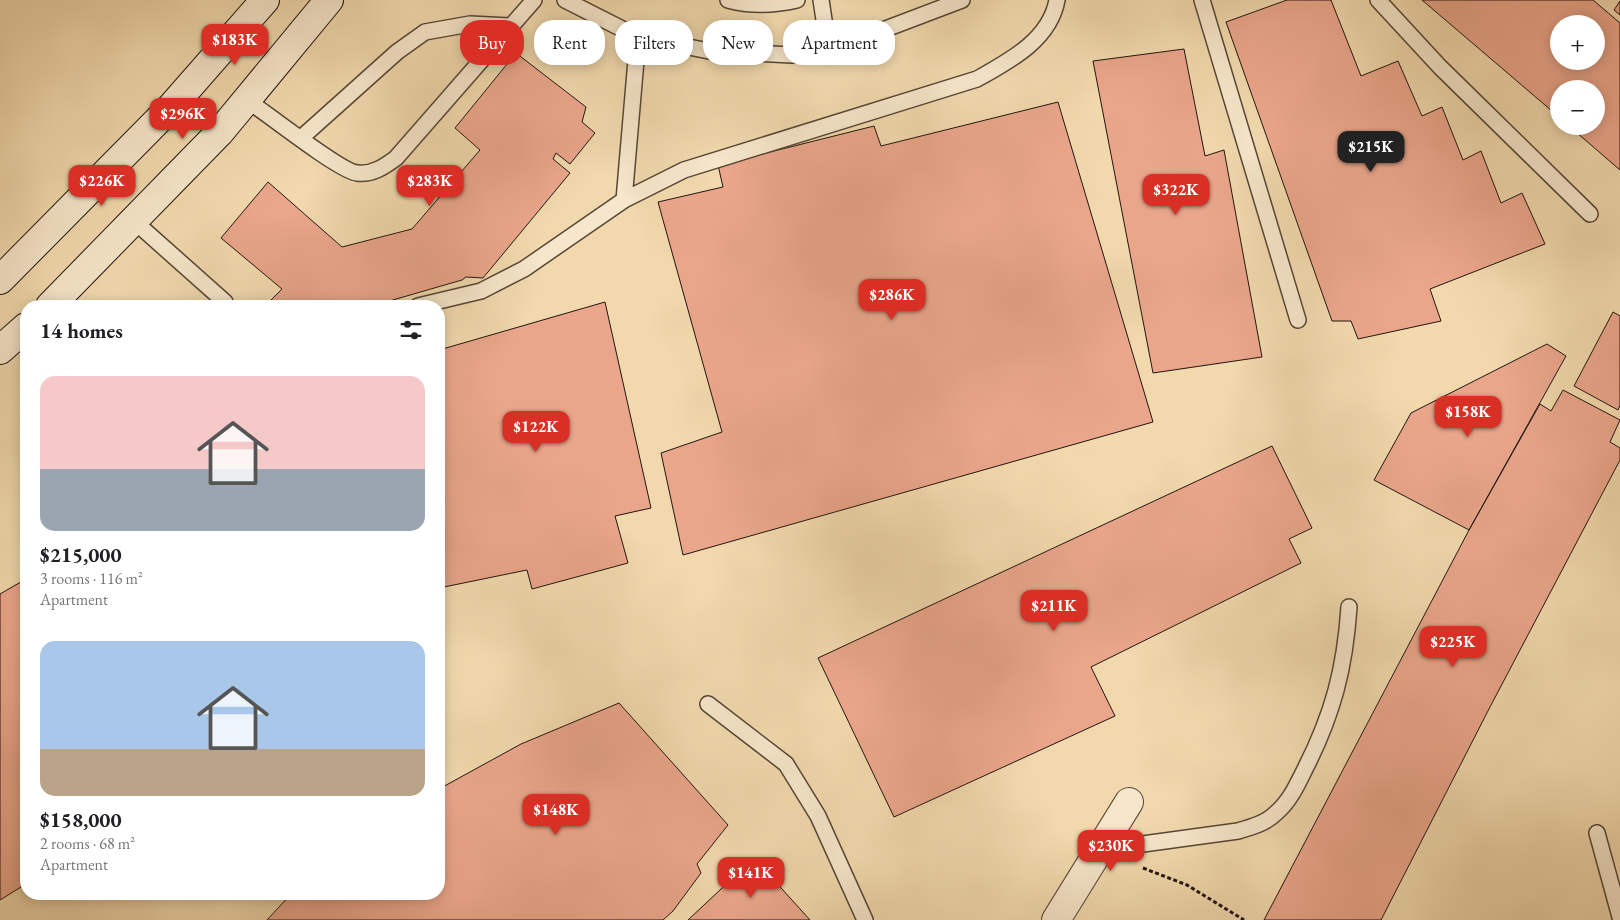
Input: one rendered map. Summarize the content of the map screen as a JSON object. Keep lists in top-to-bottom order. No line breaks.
{"page":{"map_buttons":["+","−"],"chip":["Buy","Rent","Filters","New","Apartment"],"price":["$183K","$296K","$215K","$226K","$283K","$322K","$286K","$158K","$122K","$211K","$225K","$148K","$230K","$141K"],"heading":"14 homes","list":[{"name":"$215,000","note":"3 rooms · 116 m² · Apartment"},{"name":"$158,000","note":"2 rooms · 68 m² · Apartment"}]}}
